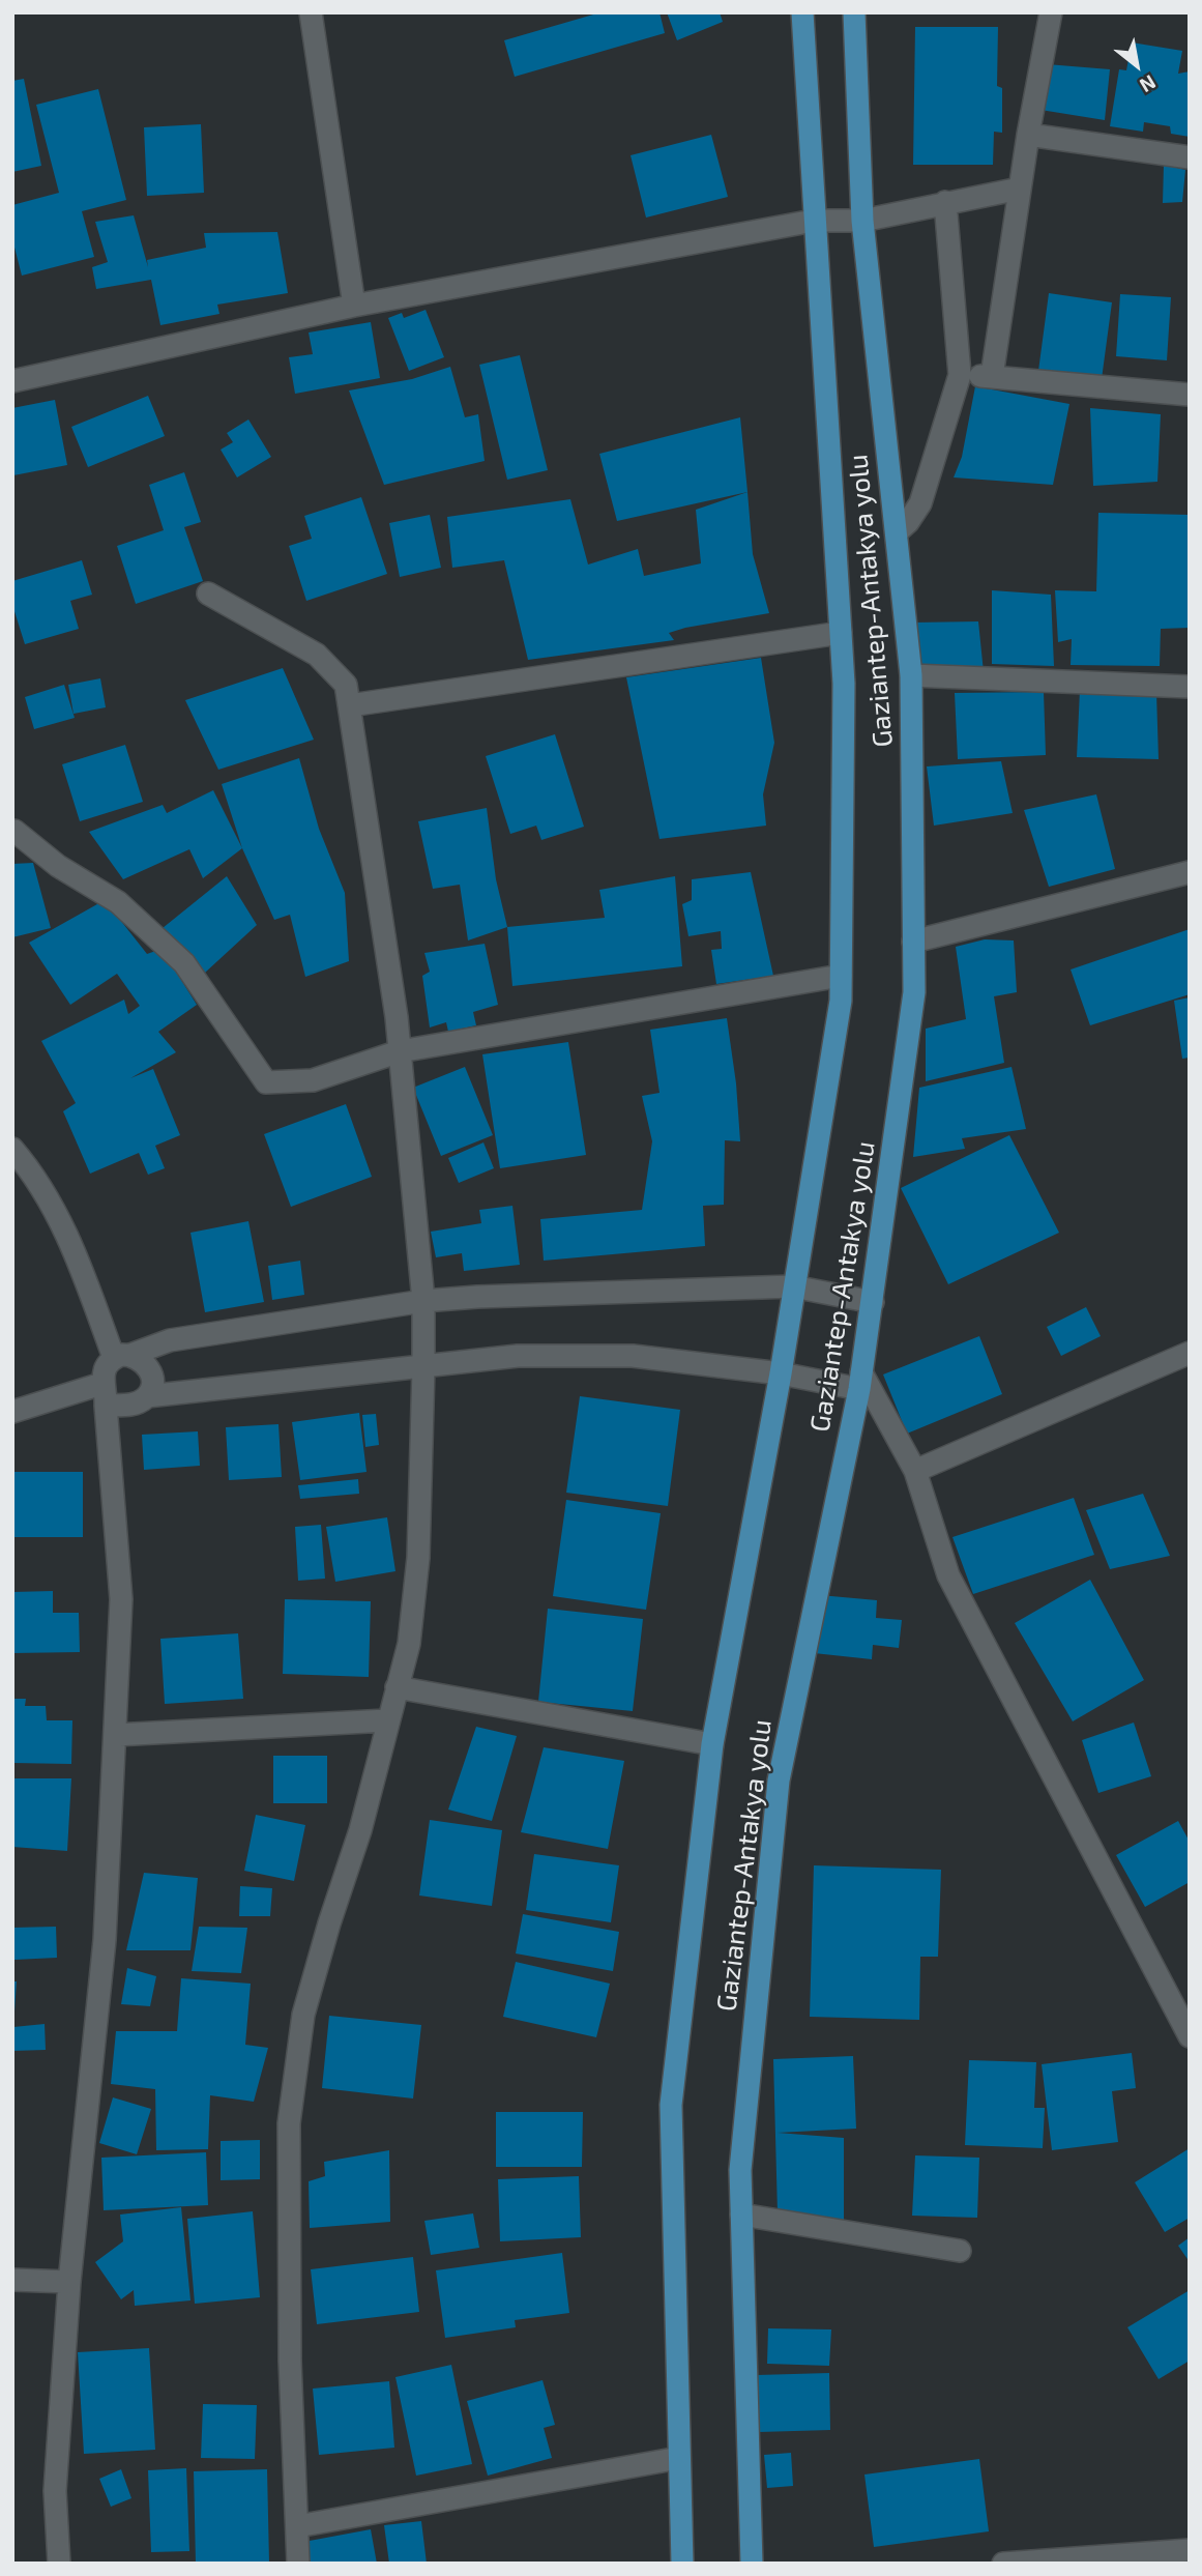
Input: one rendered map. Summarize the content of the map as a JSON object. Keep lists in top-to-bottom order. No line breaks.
{"streets":{"main road":["Gaziantep-Antakya yolu"]},"north":"bottom right"}
